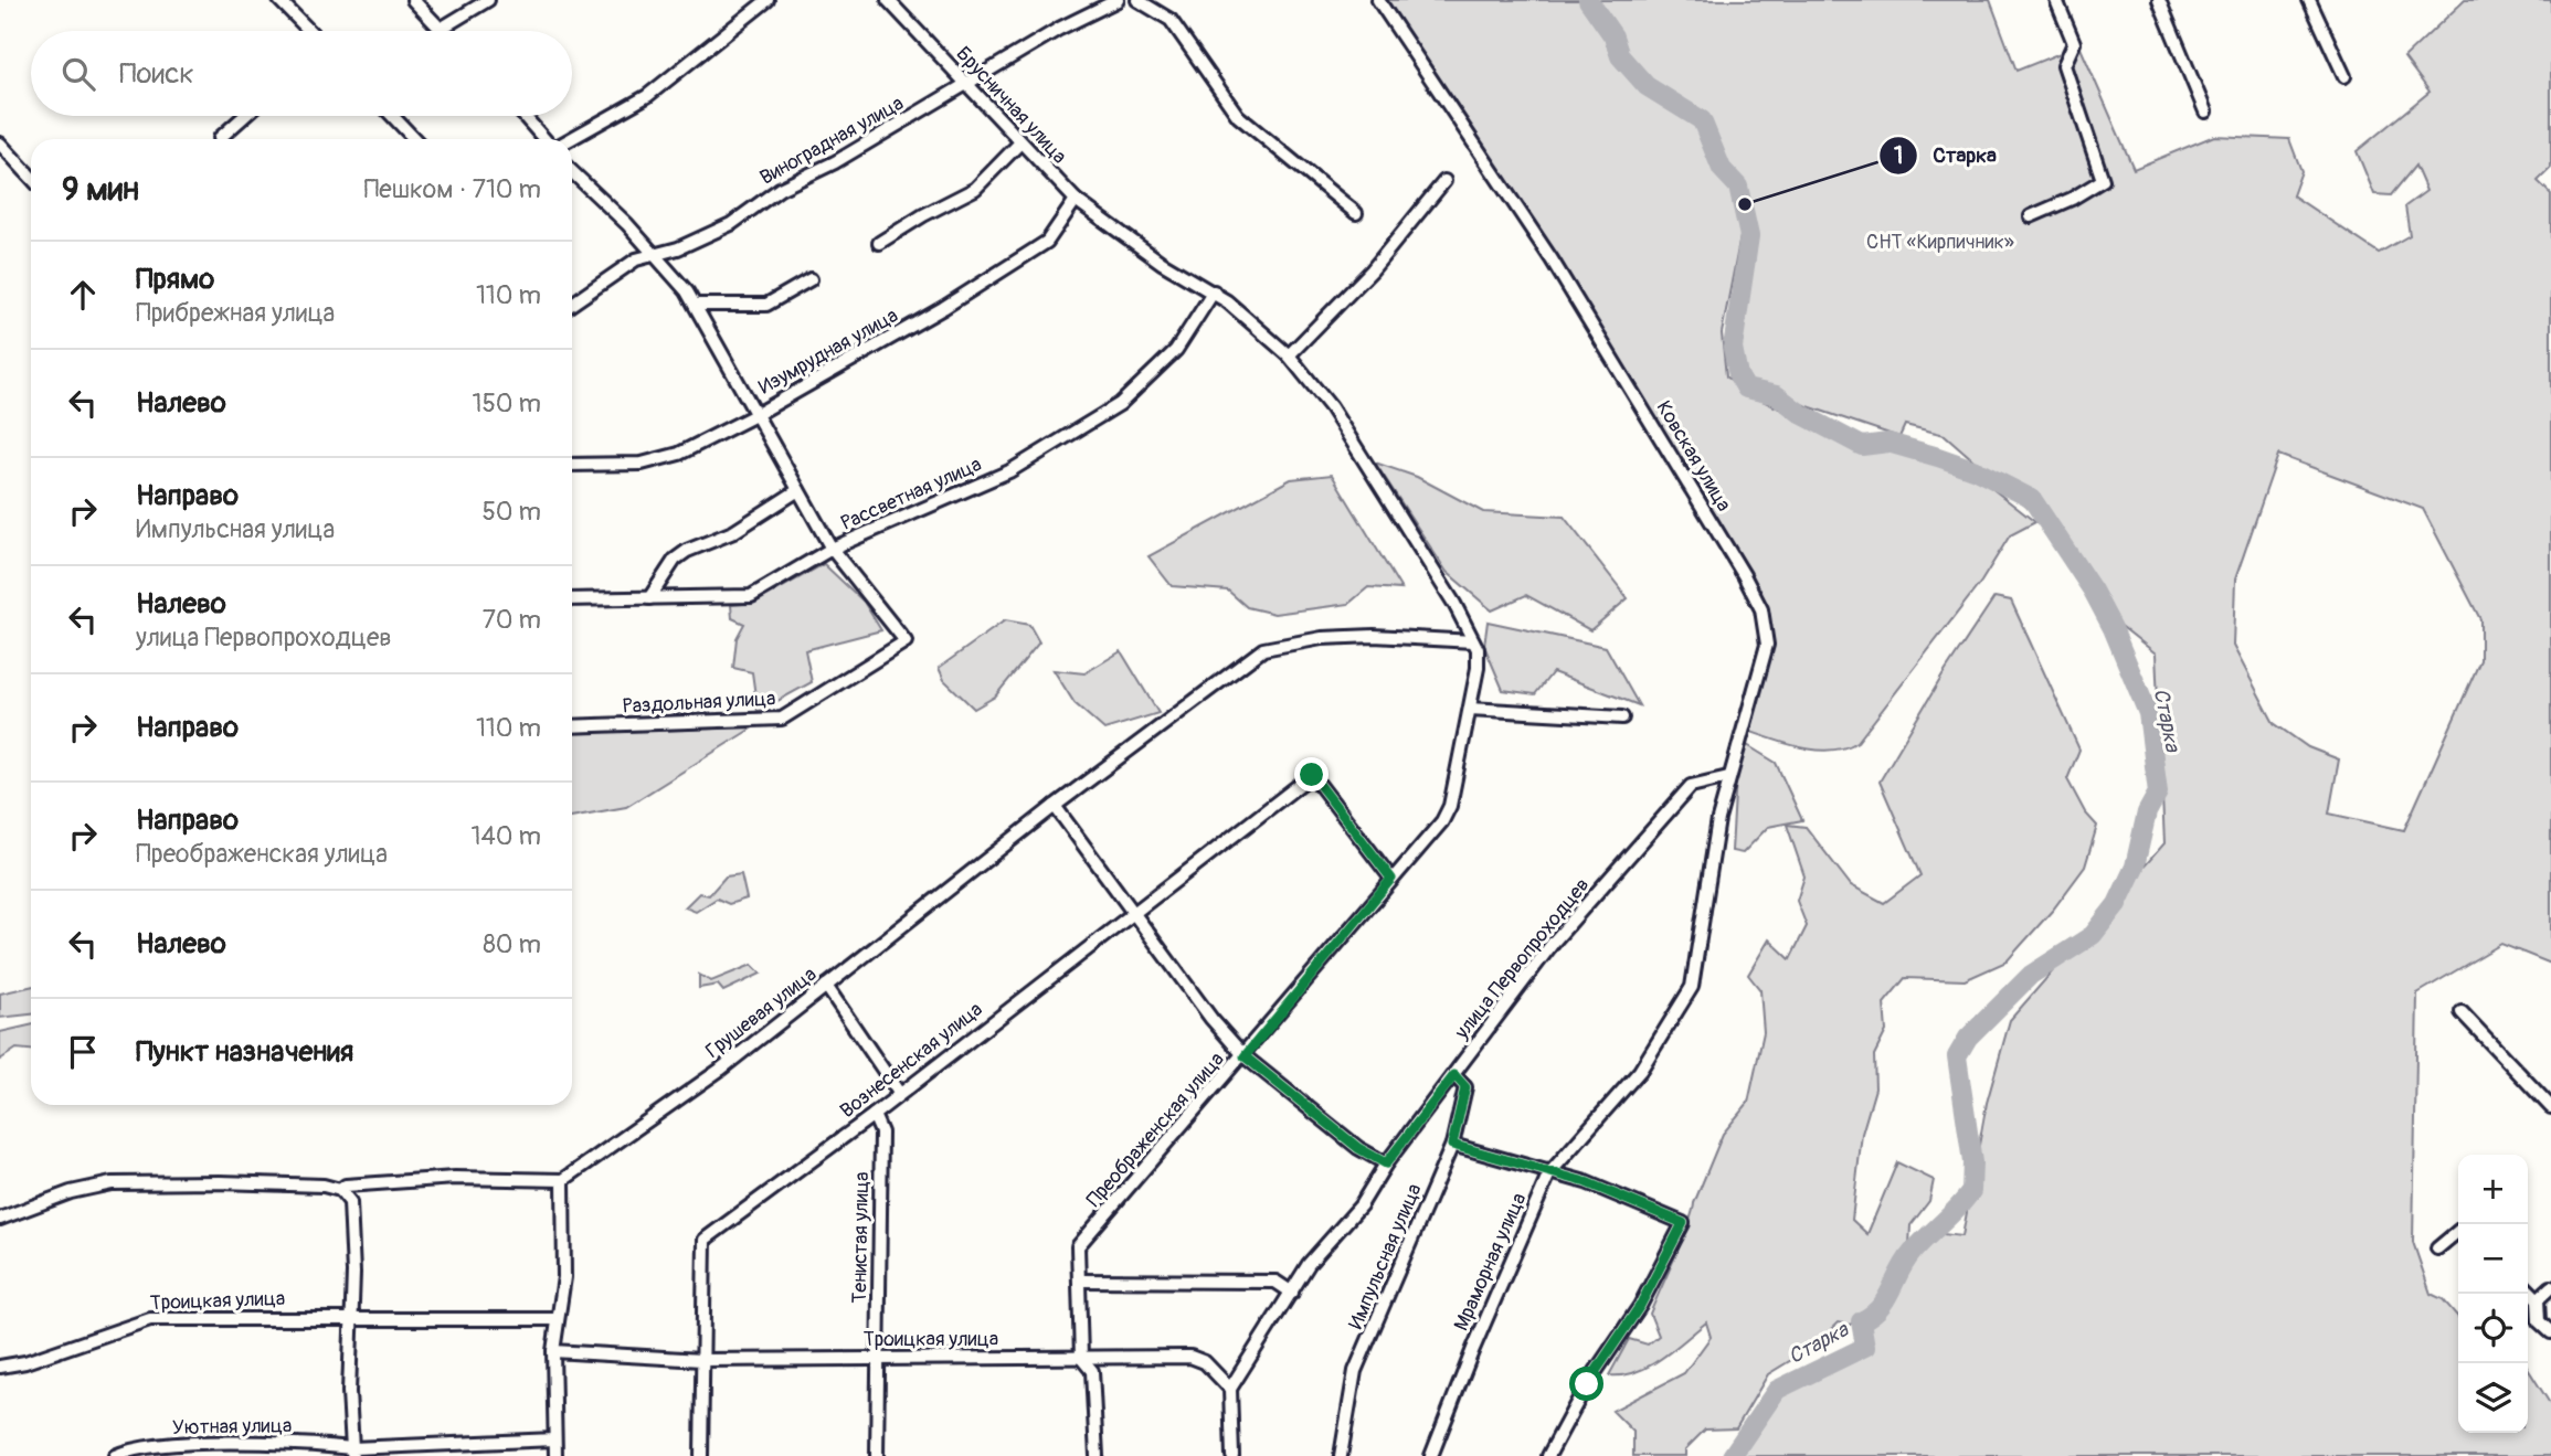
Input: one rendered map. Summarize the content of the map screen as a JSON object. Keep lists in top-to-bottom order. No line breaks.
{"streets":{"street":["Брусничная улица","Виноградная улица","Изумрудная улица","Ковская улица","Рассветная улица","Раздольная улица","улица Первопроходцев","Грушевая улица","Вознесенская улица","Преображенская улица","Тенистая улица","Импульсная улица","Мраморная улица","Троицкая улица","Уютная улица"]},"crossings":[["Брусничная улица","Виноградная улица"],["Брусничная улица","Изумрудная улица"],["Брусничная улица","Рассветная улица"],["Брусничная улица","Грушевая улица"],["Брусничная улица","Преображенская улица"],["Ковская улица","улица Первопроходцев"],["Ковская улица","Мраморная улица"],["Рассветная улица","Раздольная улица"],["улица Первопроходцев","Импульсная улица"],["улица Первопроходцев","Троицкая улица"],["Грушевая улица","Преображенская улица"],["Вознесенская улица","Преображенская улица"],["Вознесенская улица","Тенистая улица"],["Вознесенская улица","Троицкая улица"],["Преображенская улица","Троицкая улица"],["Тенистая улица","Троицкая улица"]],"water":["Старка"],"parks":["СНТ «Кирпичник»"],"places":["Старка"],"page":{"search":"Поиск","heading":["9 мин","Пешком · 710 m"],"list":[["Прямо","Прибрежная улица","110 m"],["Налево","150 m"],["Направо","Импульсная улица","50 m"],["Налево","улица Первопроходцев","70 m"],["Направо","110 m"],["Направо","Преображенская улица","140 m"],["Налево","80 m"],"Пункт назначения"],"map_buttons":["+","−"]}}
